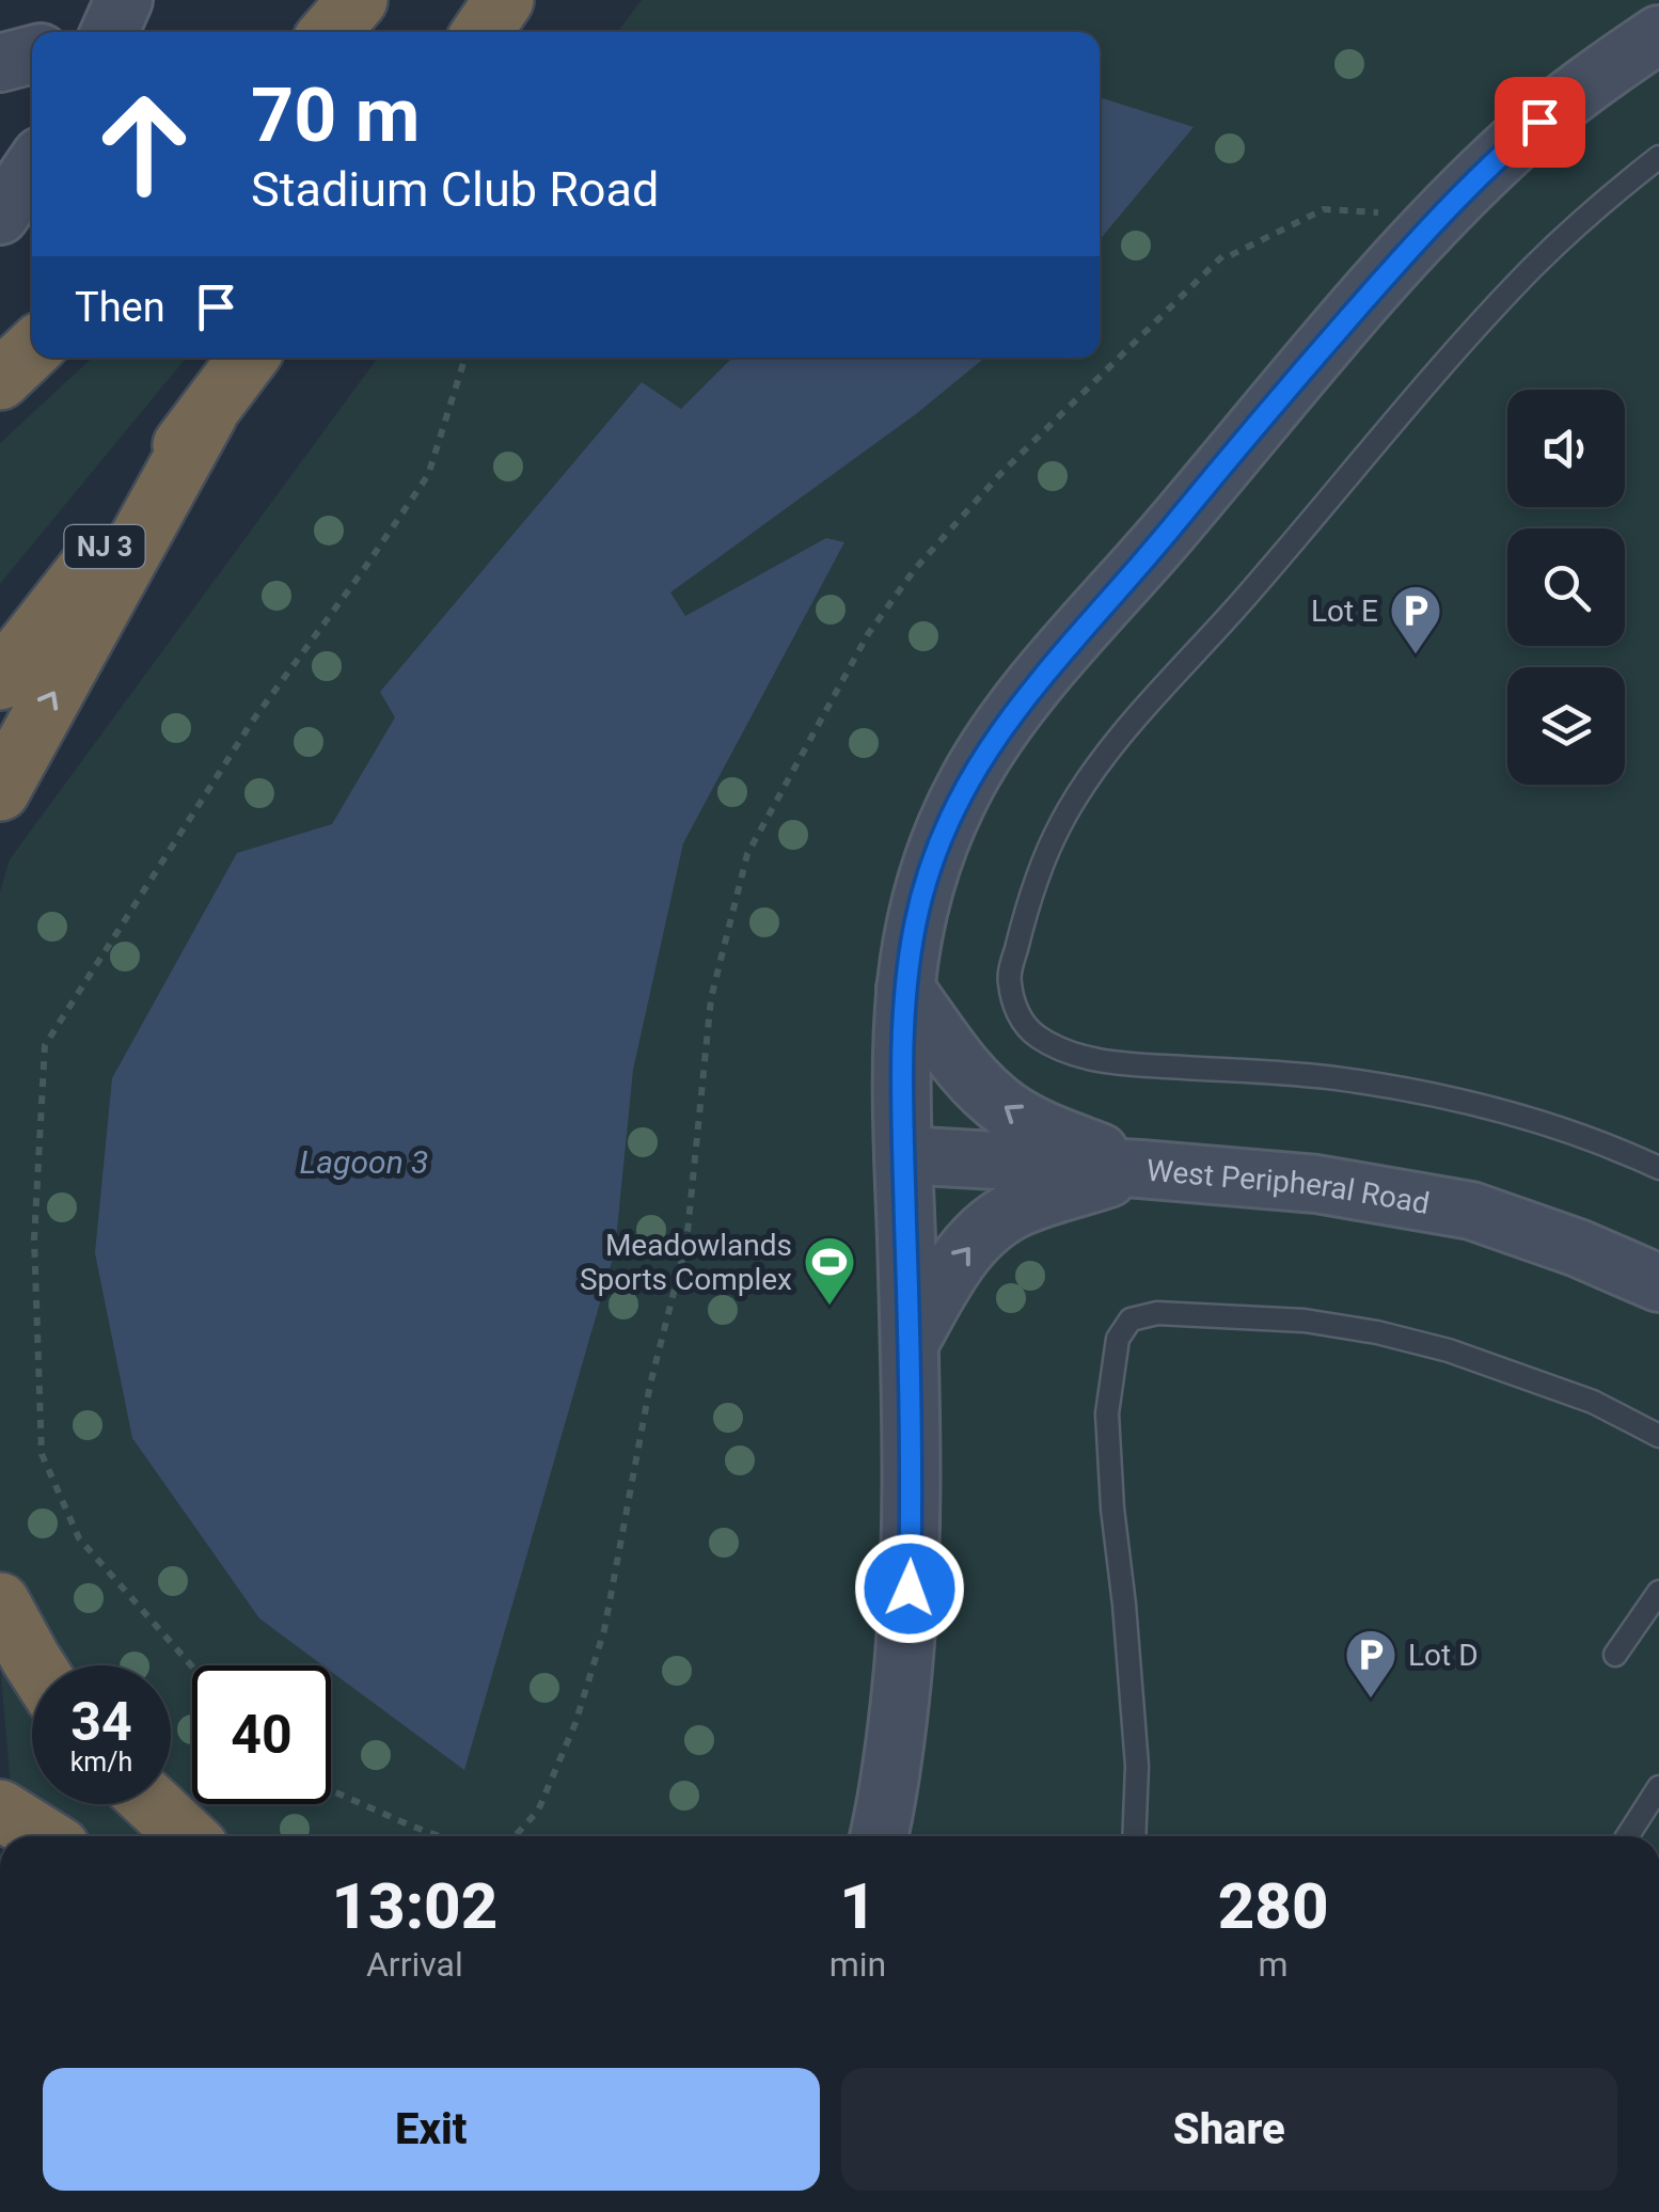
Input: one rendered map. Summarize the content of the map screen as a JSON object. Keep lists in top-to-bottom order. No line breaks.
{"streets":{"highway":["NJ 3"],"street":["West Peripheral Road"]},"water":["Lagoon 3"],"places":{"parking":["Lot E","Lot D"],"sports":["Meadowlands Sports Complex"]},"page":{"turn":["70 m","Stadium Club Road"],"then":"Then","speed":"34 km/h","limit":"40","eta":["13:02","Arrival","1","min","280","m"],"buttons":["Exit","Share"]}}
